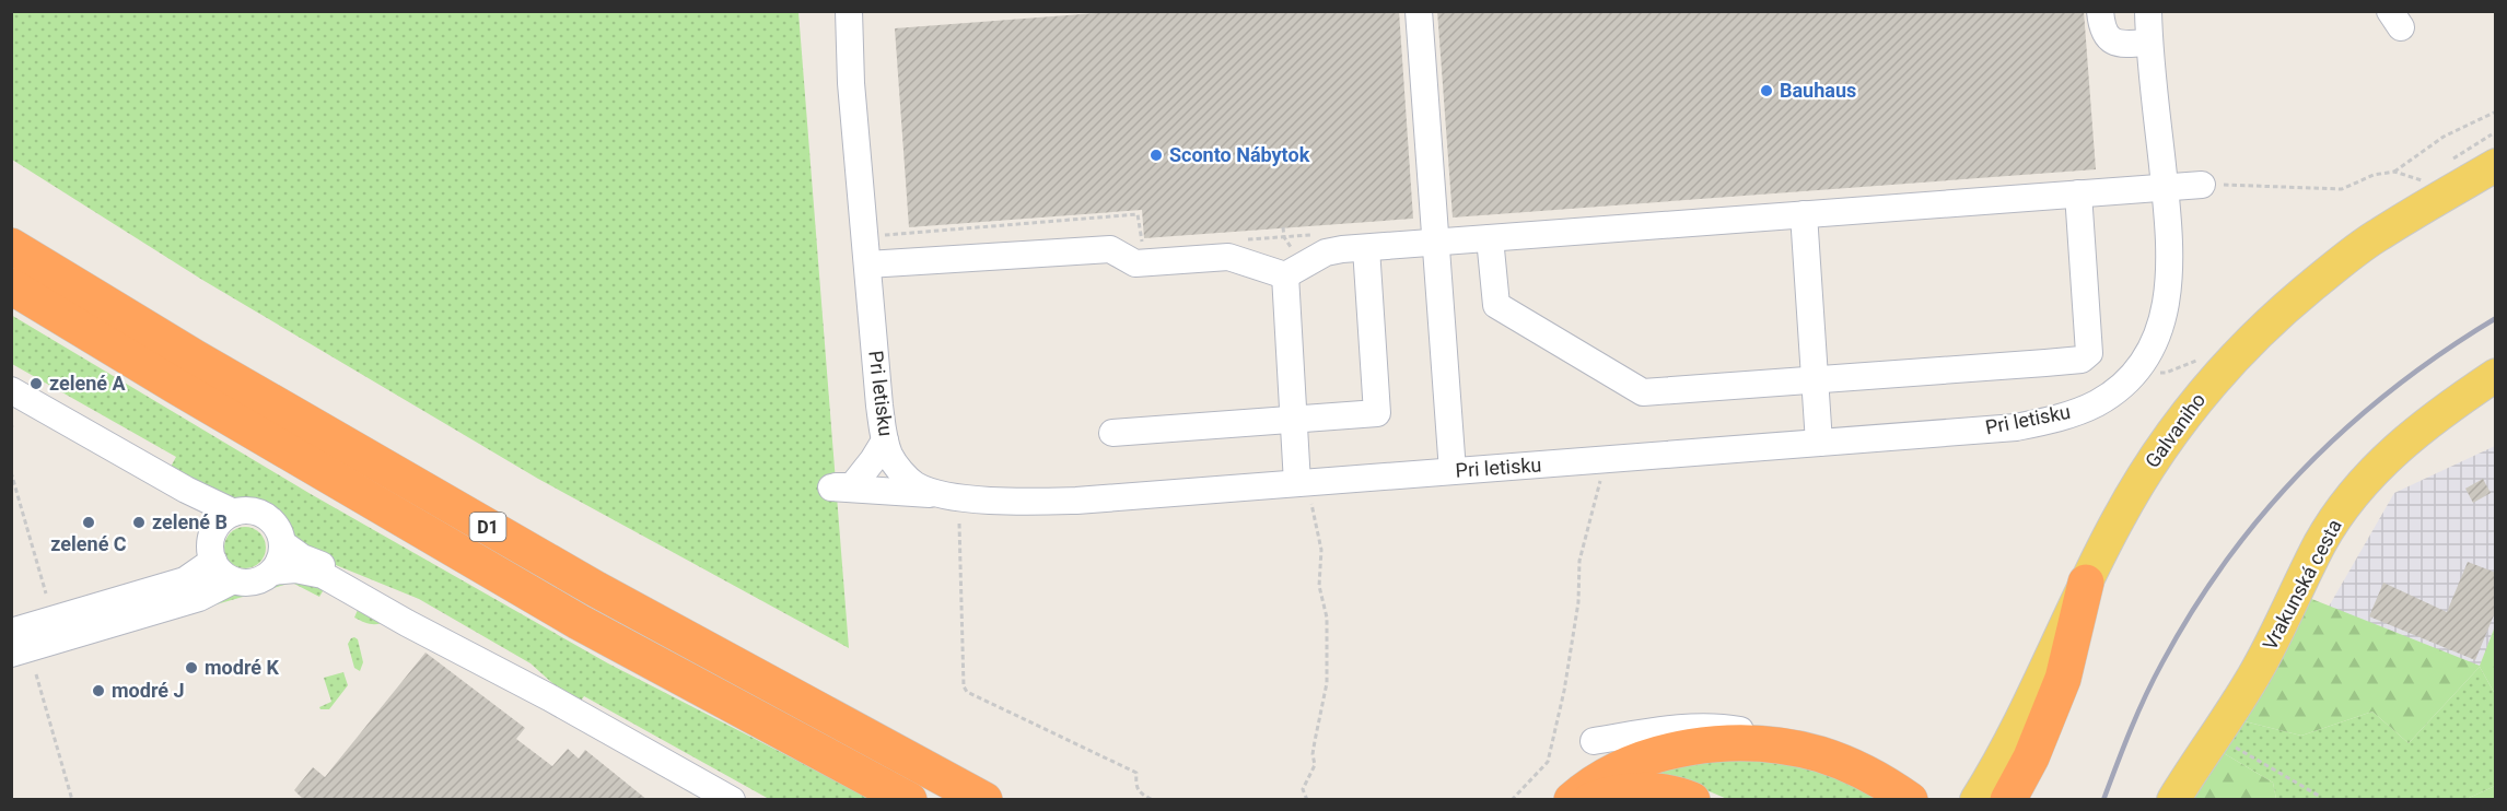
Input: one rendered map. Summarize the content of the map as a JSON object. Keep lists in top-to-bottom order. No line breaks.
{"streets":{"highway":["D1"],"main road":["Galvaniho","Vrakunská cesta"],"street":["Pri letisku"]},"places":["Bauhaus","Sconto Nábytok","zelené A","zelené C","zelené B","modré K","modré J"]}
